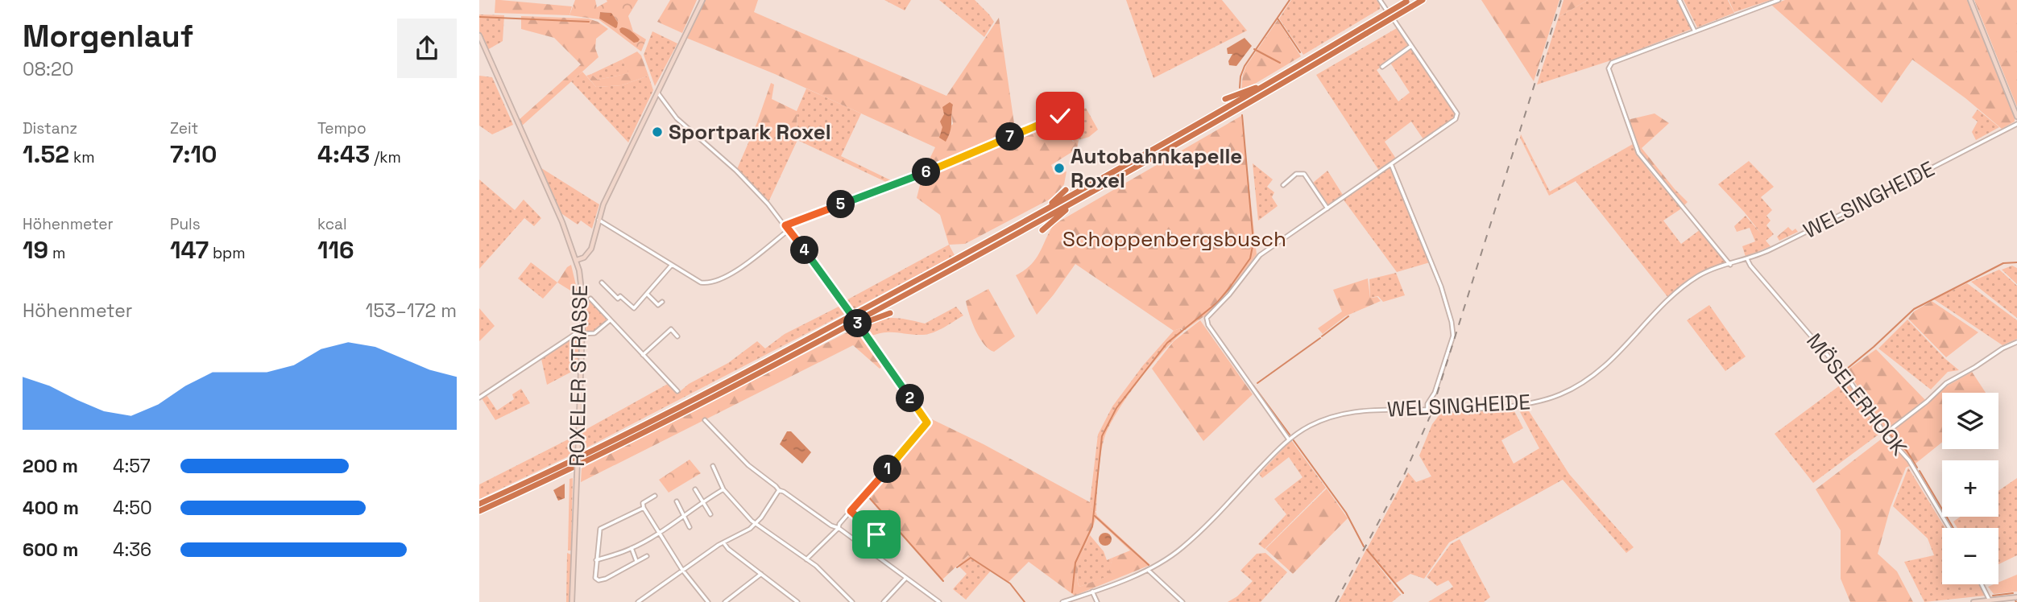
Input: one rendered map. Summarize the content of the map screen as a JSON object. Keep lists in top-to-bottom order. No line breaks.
{"streets":{"main road":["ROXELER STRASSE"],"street":["WELSINGHEIDE","MÖSELERHOOK"]},"crossings":[["WELSINGHEIDE","MÖSELERHOOK"]],"parks":["Schoppenbergsbusch"],"places":["Sportpark Roxel","Autobahnkapelle Roxel"],"page":{"heading":["Morgenlauf","08:20"],"stats":[["Distanz","1.52 km"],["Zeit","7:10"],["Tempo","4:43 /km"],["Höhenmeter","19 m"],["Puls","147 bpm"],["kcal","116"]],"pins":["7","6","5","4","3","2","1"],"chart":["Höhenmeter","153–172 m"],"map_buttons":["+","−"],"list":[{"name":"200 m","note":"4:57"},{"name":"400 m","note":"4:50"},{"name":"600 m","note":"4:36"}]}}
